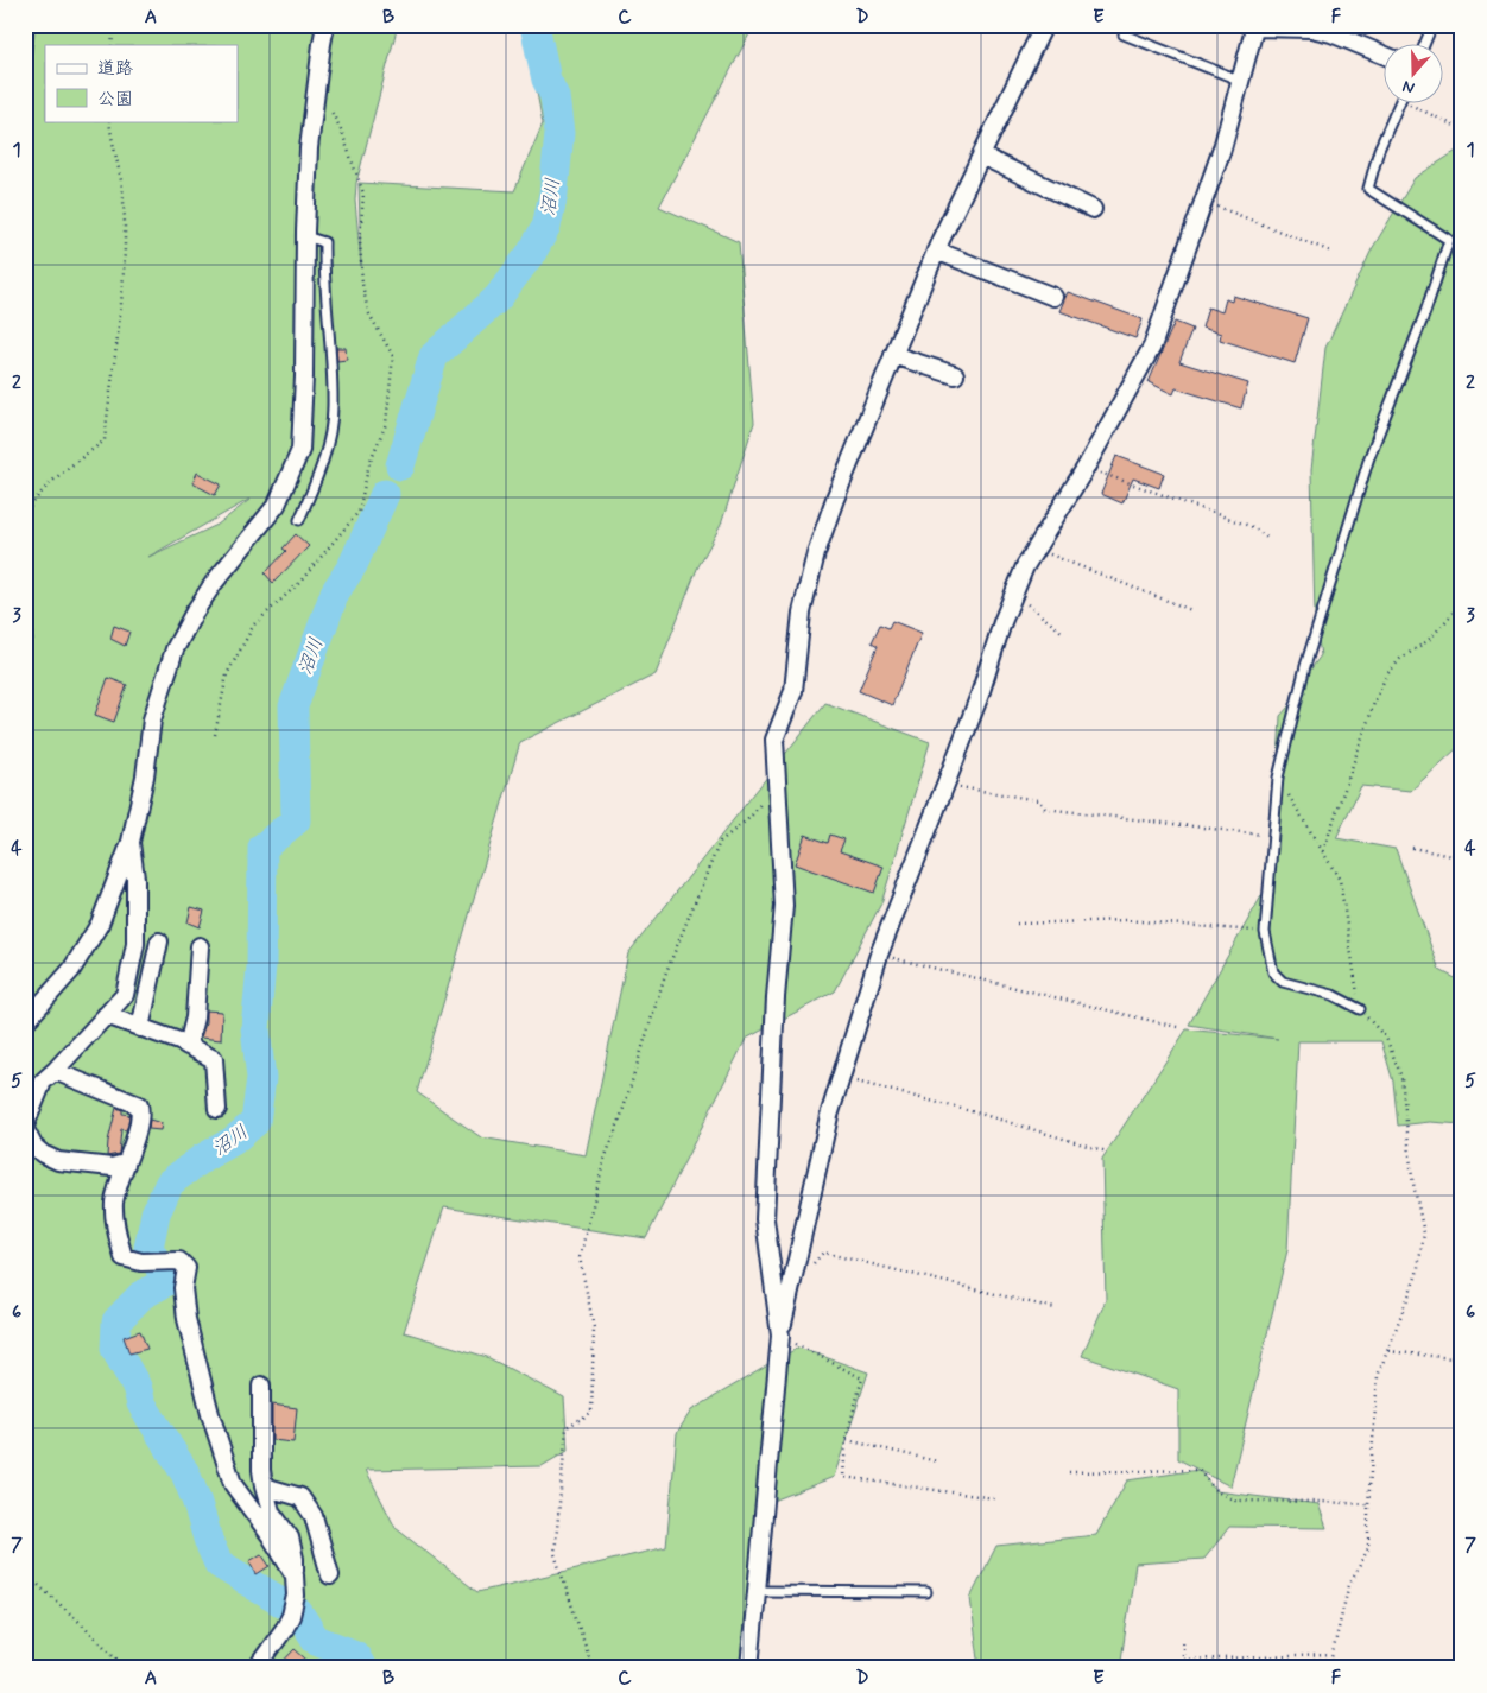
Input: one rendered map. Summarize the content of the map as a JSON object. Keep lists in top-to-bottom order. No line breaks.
{"water":["沼川"],"legend":["道路","公園"],"north":"bottom","grid":{"columns":["A","B","C","D","E","F"],"rows":["1","2","3","4","5","6","7"]}}
